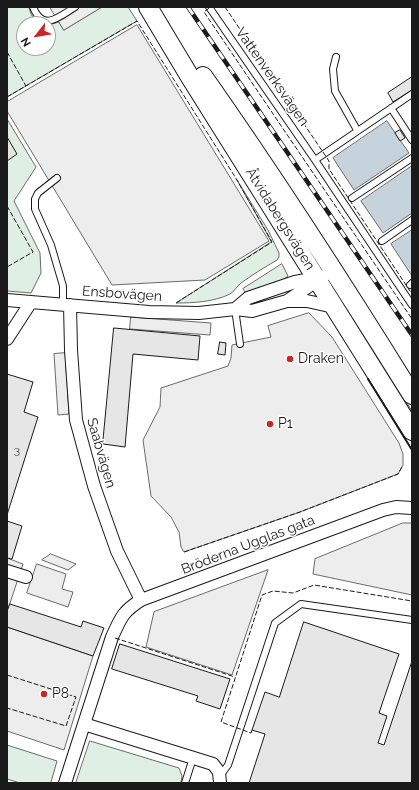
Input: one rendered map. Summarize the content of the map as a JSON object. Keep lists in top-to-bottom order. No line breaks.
{"streets":{"main road":["Åtvidabergsvägen"],"street":["Ensbovägen","Saabvägen","Bröderna Ugglas gata"],"lane":["Vattenverksvägen"]},"crossings":[["Åtvidabergsvägen","Ensbovägen"],["Ensbovägen","Saabvägen"],["Saabvägen","Bröderna Ugglas gata"]],"places":["Draken","P1","P8"],"house_numbers":["3"],"north":"bottom left"}
